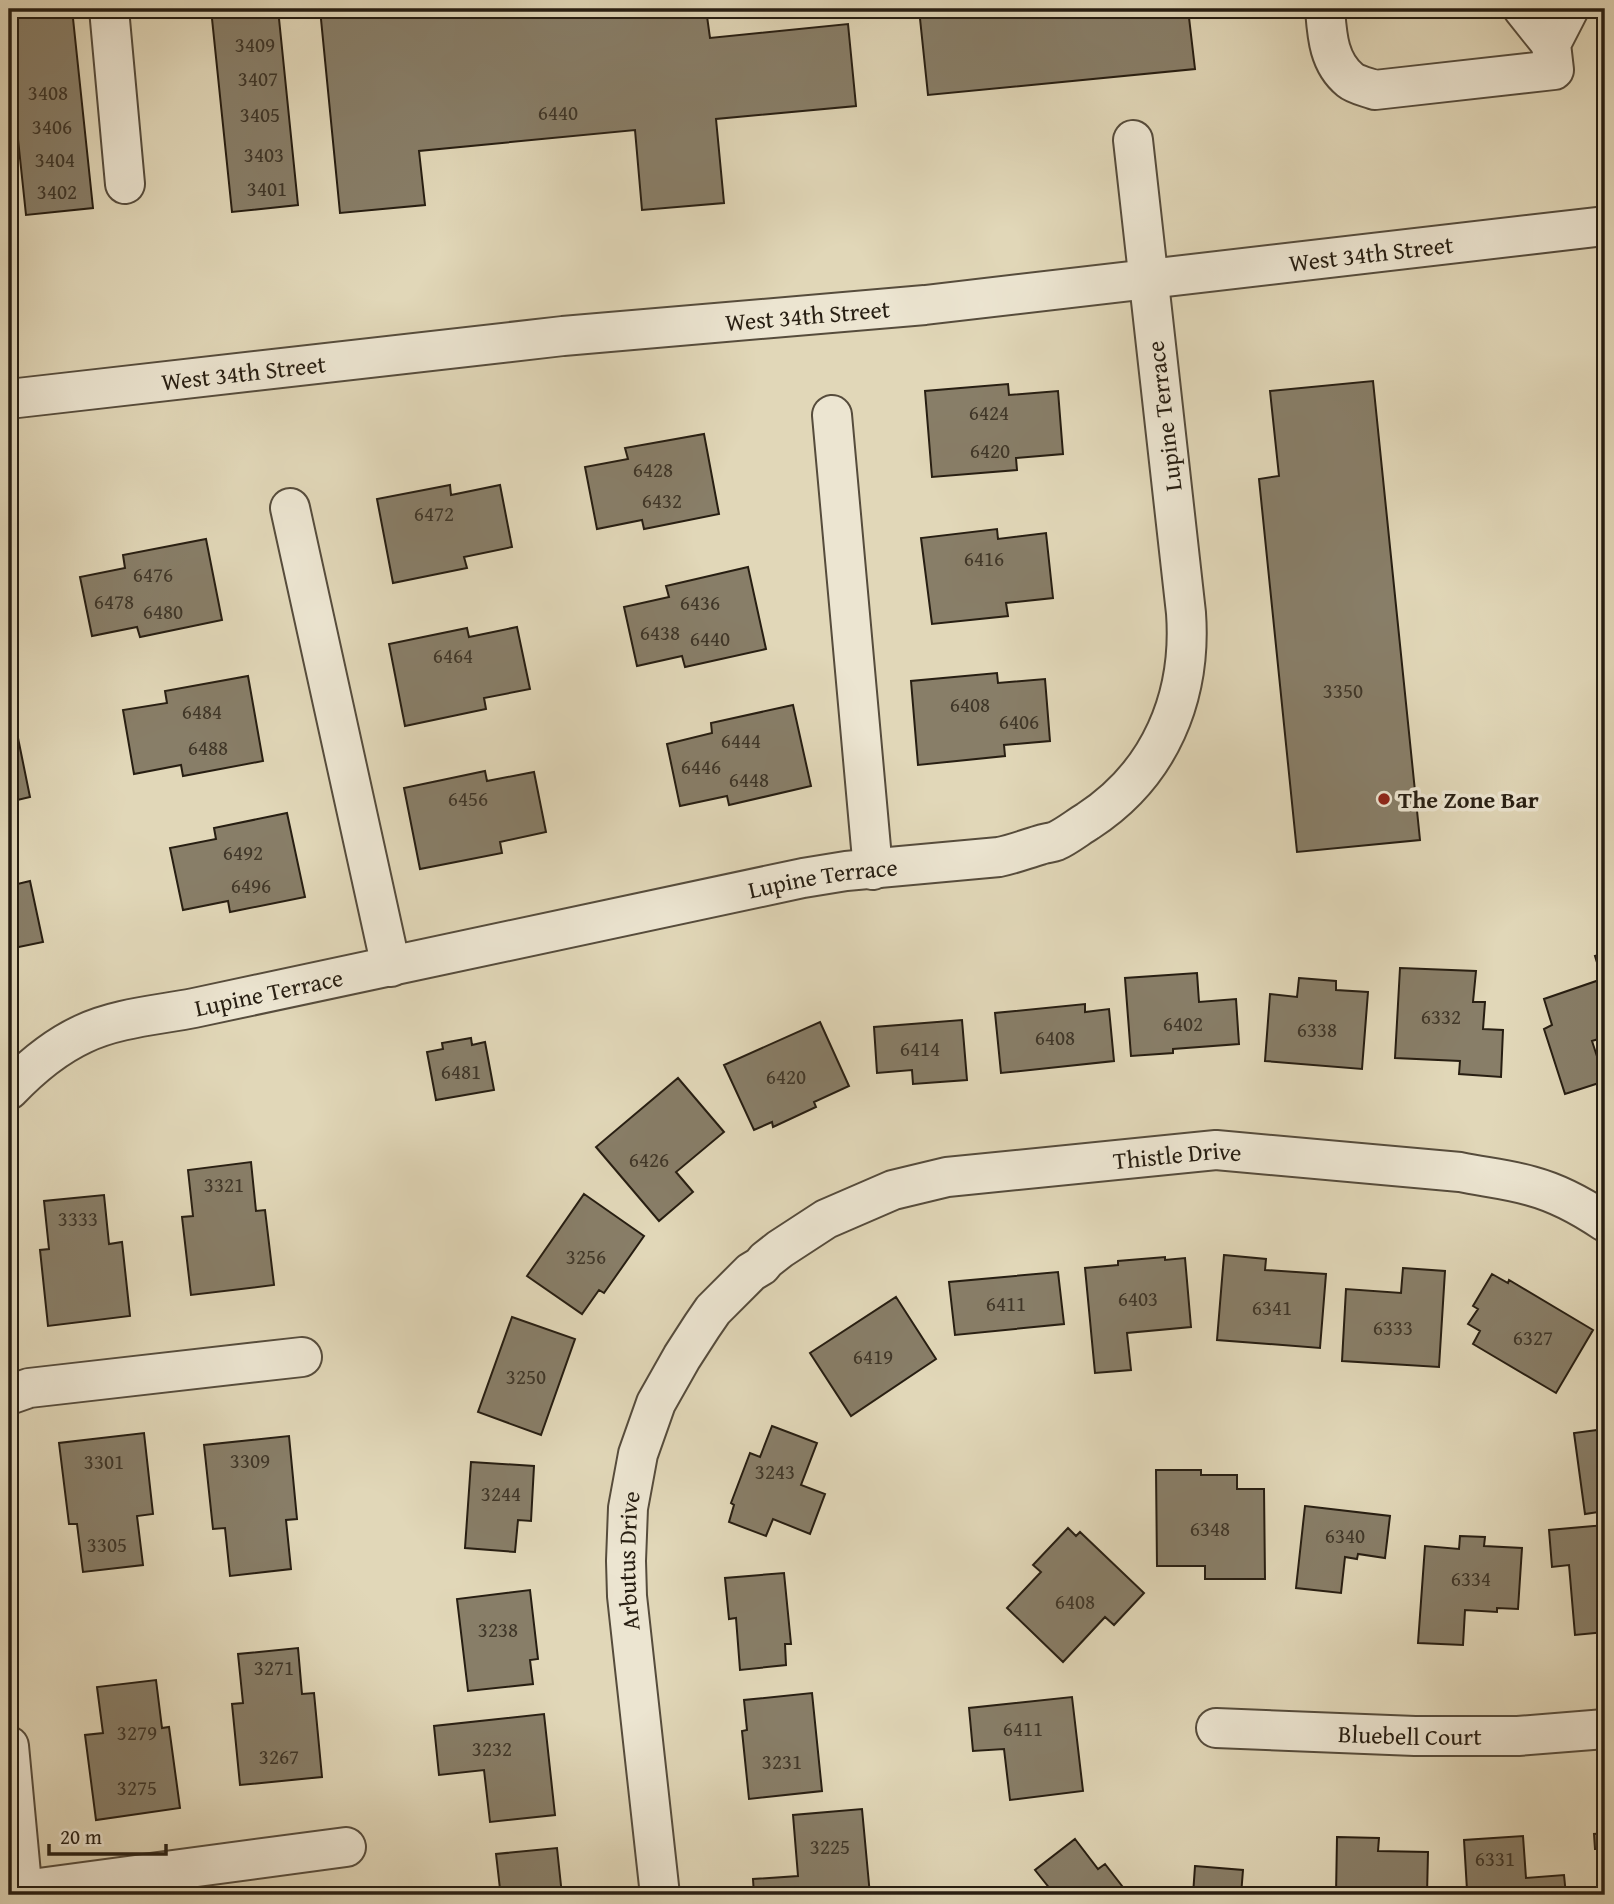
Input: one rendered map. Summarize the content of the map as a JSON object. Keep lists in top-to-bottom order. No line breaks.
{"streets":{"street":["West 34th Street","Lupine Terrace","Thistle Drive","Arbutus Drive","Bluebell Court"]},"crossings":[["West 34th Street","Lupine Terrace"],["Thistle Drive","Arbutus Drive"]],"places":["The Zone Bar"],"house_numbers":["3409","3407","3408","6440","3405","3406","3403","3404","3401","3402","6424","6420","6428","6432","6472","6416","6476","6478","6436","6480","6438","6440","6464","3350","6408","6484","6406","6444","6488","6446","6448","6456","6492","6496","6332","6402","6338","6408","6414","6481","6420","6426","3321","3333","3256","6403","6411","6341","6333","6327","6419","3250","3309","3301","3243","3244","6348","6340","3305","6334","6408","3238","3271","6411","3279","3232","3267","3231","3275","3225","6331"],"scale_bar":"20 m"}
